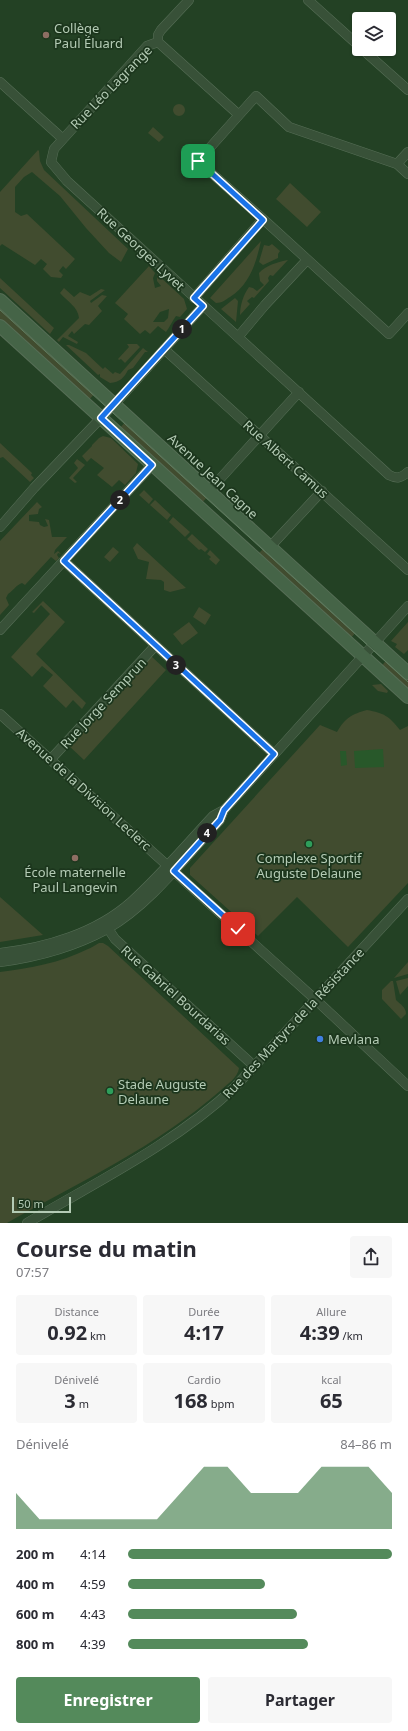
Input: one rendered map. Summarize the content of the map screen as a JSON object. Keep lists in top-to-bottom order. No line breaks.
{"streets":{"street":["Rue Léo Lagrange","Rue Georges Lyvet","Rue Albert Camus","Avenue Jean Cagne","Rue Jorge Semprun","Avenue de la Division Leclerc","Rue Gabriel Bourdarias","Rue des Martyrs de la Résistance"]},"crossings":[["Rue Léo Lagrange","Rue Georges Lyvet"],["Rue Jorge Semprun","Avenue de la Division Leclerc"],["Avenue de la Division Leclerc","Rue des Martyrs de la Résistance"],["Rue Gabriel Bourdarias","Rue des Martyrs de la Résistance"]],"places":["Collège Paul Éluard","Complexe Sportif Auguste Delaune","École maternelle Paul Langevin","Mevlana","Stade Auguste Delaune"],"scale_bar":"50 m","page":{"pins":["1","2","3","4"],"scale":"50 m","heading":["Course du matin","07:57"],"stats":[["Distance","0.92 km"],["Durée","4:17"],["Allure","4:39 /km"],["Dénivelé","3 m"],["Cardio","168 bpm"],["kcal","65"]],"chart":["Dénivelé","84–86 m"],"list":[{"name":"200 m","note":"4:14"},{"name":"400 m","note":"4:59"},{"name":"600 m","note":"4:43"},{"name":"800 m","note":"4:39"}],"buttons":["Enregistrer","Partager"]}}
